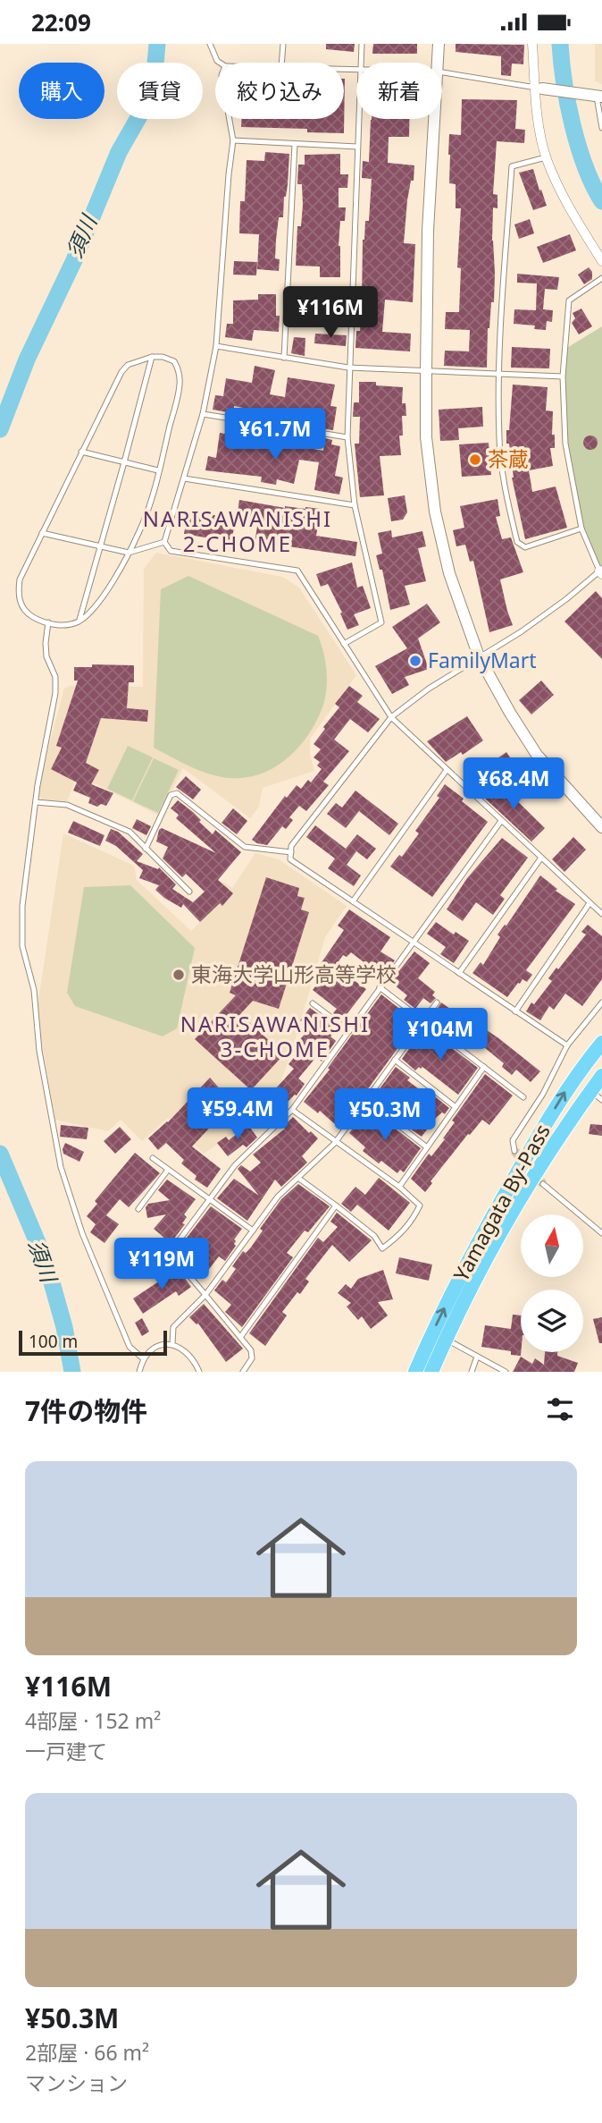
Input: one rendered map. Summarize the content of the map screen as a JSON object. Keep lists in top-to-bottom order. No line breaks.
{"streets":{"highway":["Yamagata By-Pass"]},"districts":["NARISAWANISHI 2-CHOME","NARISAWANISHI 3-CHOME"],"water":["須川"],"places":["茶蔵","FamilyMart","東海大学山形高等学校"],"scale_bar":"100 m","north":"top","page":{"status":"22:09","chip":["購入","賃貸","絞り込み","新着"],"price":["¥116M","¥61.7M","¥68.4M","¥104M","¥59.4M","¥50.3M","¥119M"],"scale":"100 m","heading":"7件の物件","list":[{"name":"¥116M","note":"4部屋 · 152 m² · 一戸建て"},{"name":"¥50.3M","note":"2部屋 · 66 m² · マンション"}]}}
